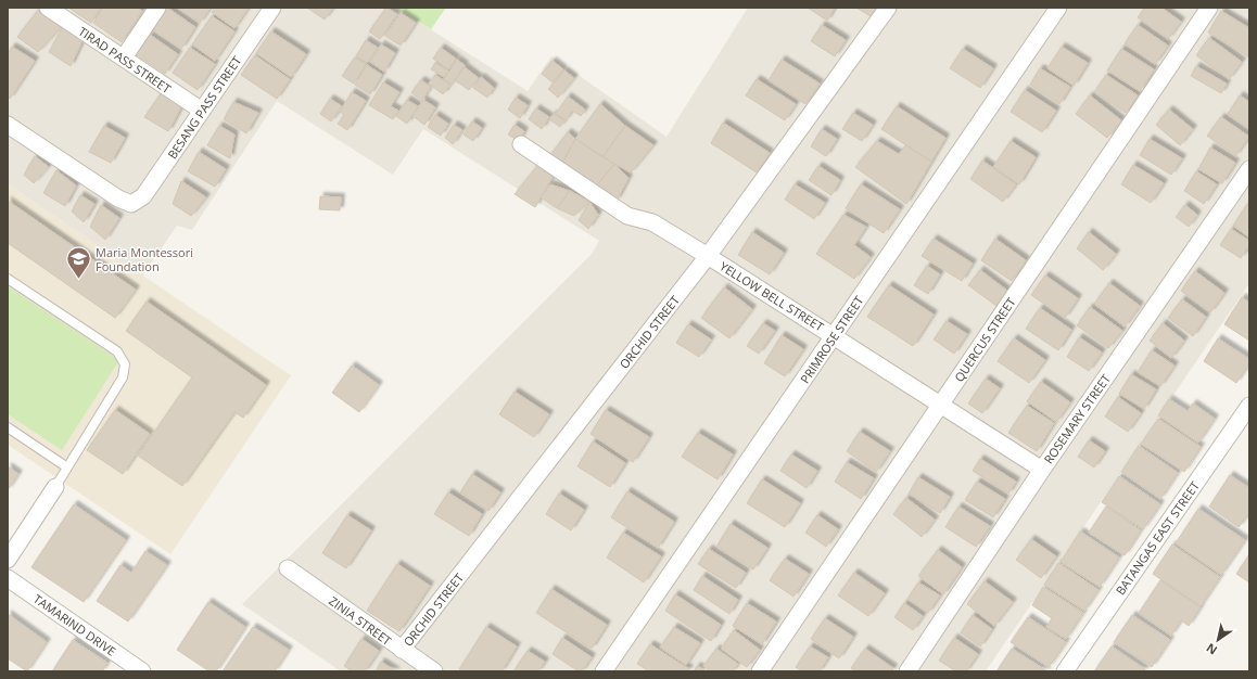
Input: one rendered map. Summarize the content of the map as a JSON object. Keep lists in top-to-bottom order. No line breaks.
{"streets":{"street":["TIRAD PASS STREET","BESANG PASS STREET","YELLOW BELL STREET","ORCHID STREET","PRIMROSE STREET","QUERCUS STREET","ROSEMARY STREET","BATANGAS EAST STREET","ZINIA STREET","TAMARIND DRIVE"]},"crossings":[["TIRAD PASS STREET","BESANG PASS STREET"],["YELLOW BELL STREET","ORCHID STREET"],["YELLOW BELL STREET","PRIMROSE STREET"],["YELLOW BELL STREET","QUERCUS STREET"],["YELLOW BELL STREET","ROSEMARY STREET"],["ORCHID STREET","ZINIA STREET"]],"places":{"school or university":["Maria Montessori Foundation"]},"north":"bottom left"}
